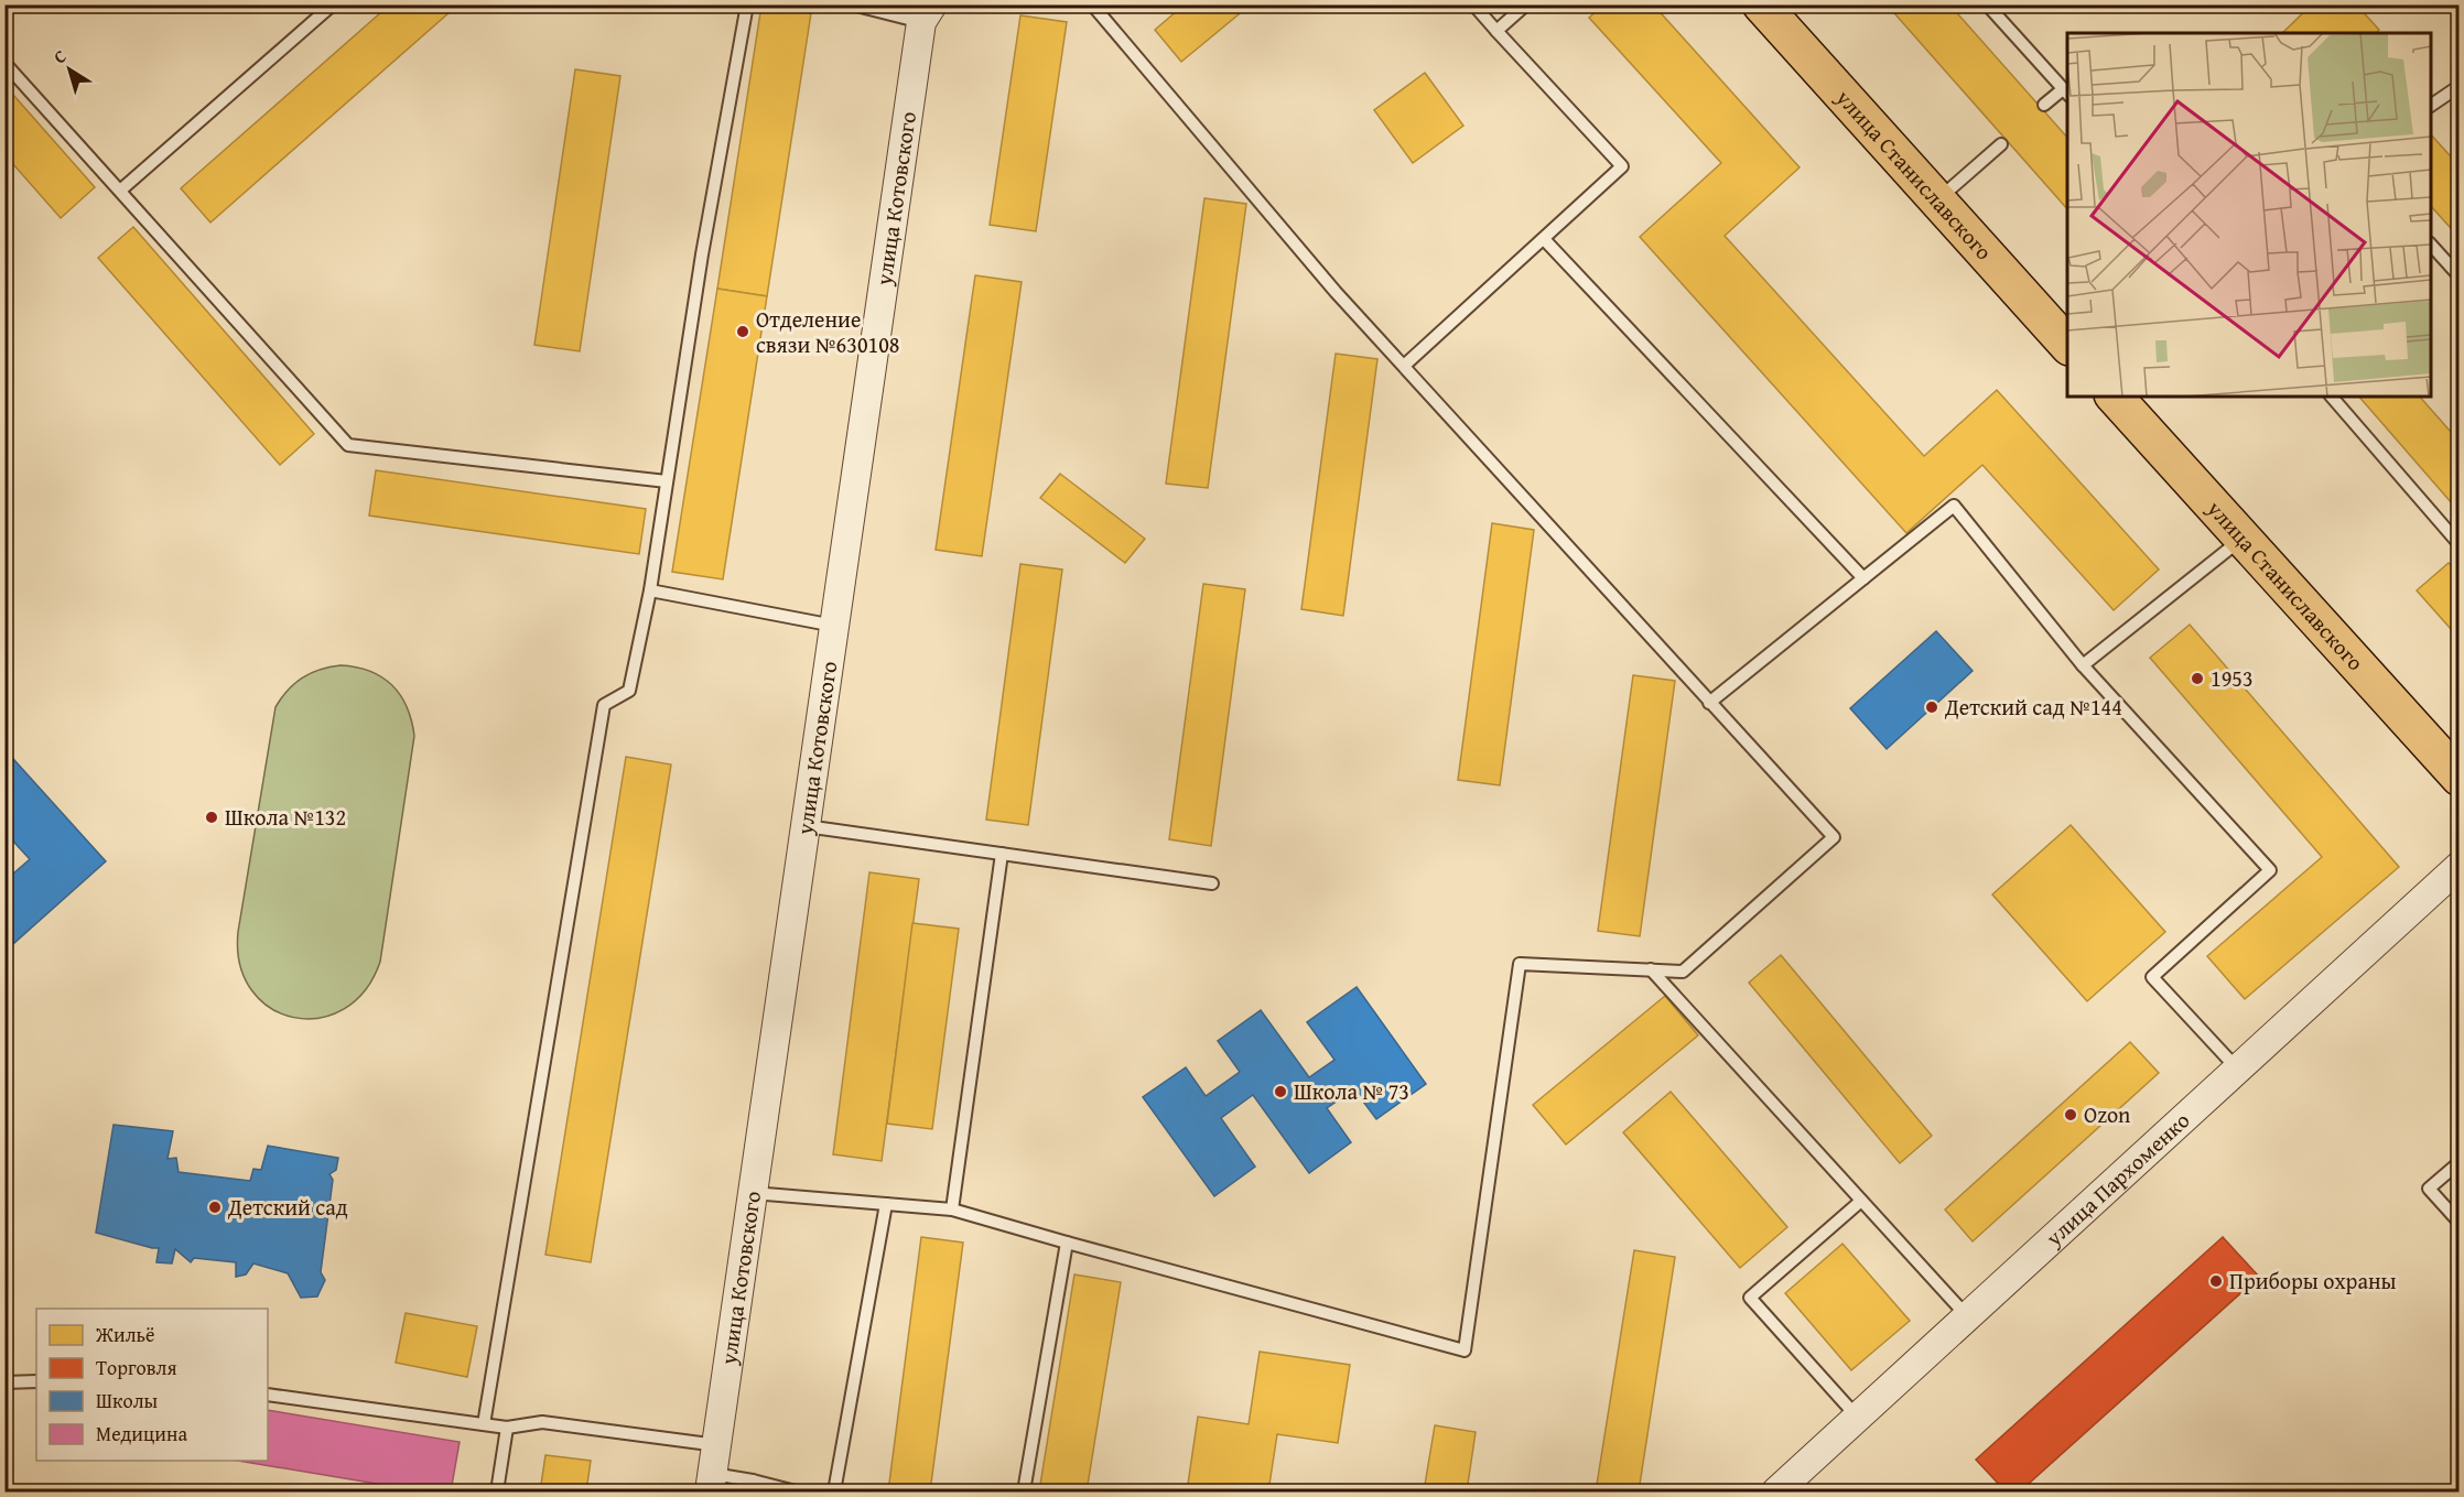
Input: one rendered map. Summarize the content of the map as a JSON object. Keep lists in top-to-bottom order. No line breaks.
{"streets":{"main road":["улица Станиславского"],"street":["улица Котовского","улица Пархоменко"]},"places":["Отделение связи №630108","1953","Детский сад №144","Школа №132","Школа № 73","Ozon","Детский сад","Приборы охраны"],"legend":["Жильё","Торговля","Школы","Медицина"],"north":"top left"}
